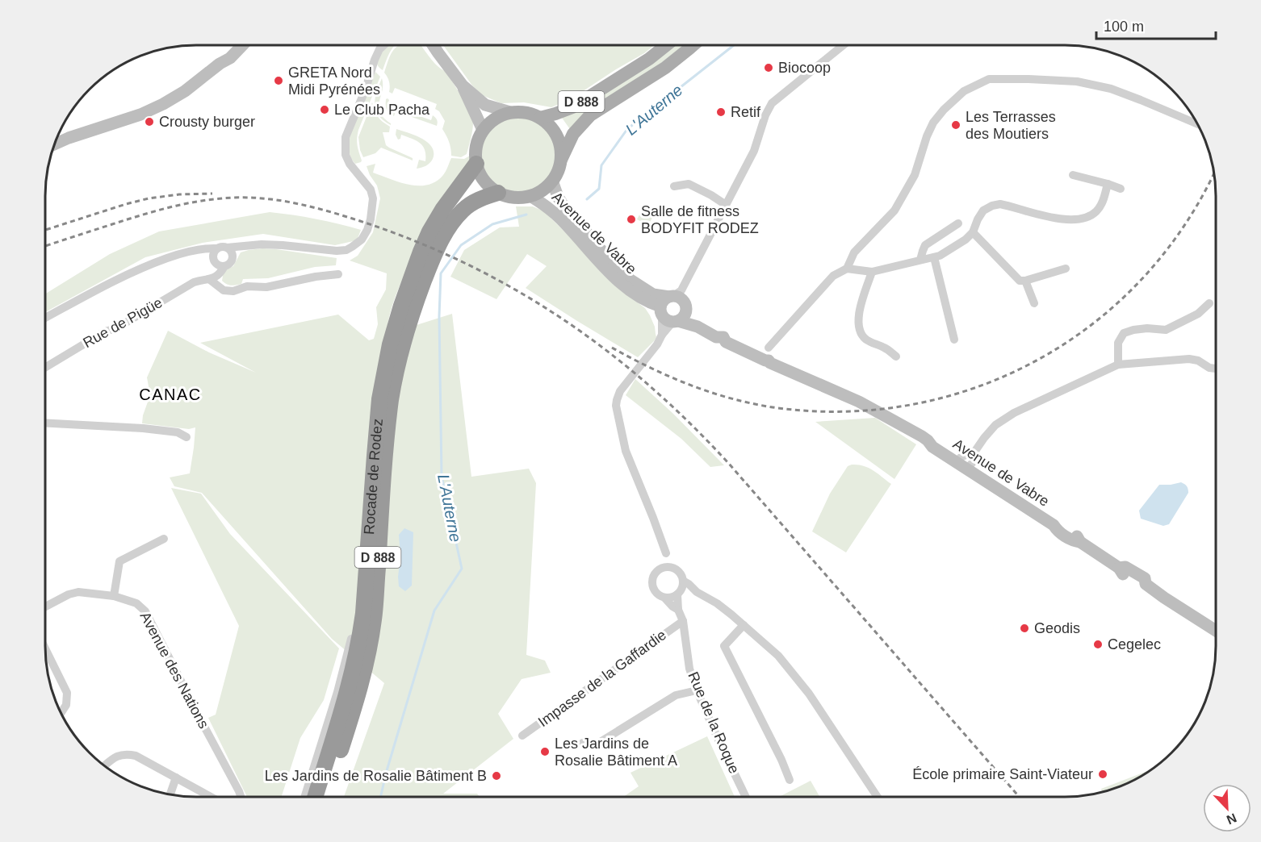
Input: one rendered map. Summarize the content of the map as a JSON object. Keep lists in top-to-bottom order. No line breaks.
{"streets":{"highway":["D 888","Rocade de Rodez"],"main road":["Avenue de Vabre"],"street":["Rue de Pigüe","Avenue des Nations","Impasse de la Gaffardie","Rue de la Roque"]},"crossings":[["D 888","Avenue de Vabre"],["D 888","Rocade de Rodez"],["Avenue de Vabre","Rocade de Rodez"],["Impasse de la Gaffardie","Rue de la Roque"]],"districts":["CANAC"],"water":["L'Auterne"],"places":["Biocoop","GRETA Nord Midi Pyrénées","Le Club Pacha","Retif","Crousty burger","Les Terrasses des Moutiers","Salle de fitness BODYFIT RODEZ","Geodis","Cegelec","Les Jardins de Rosalie Bâtiment A","École primaire Saint-Viateur","Les Jardins de Rosalie Bâtiment B"],"scale_bar":"100 m","north":"bottom right"}
